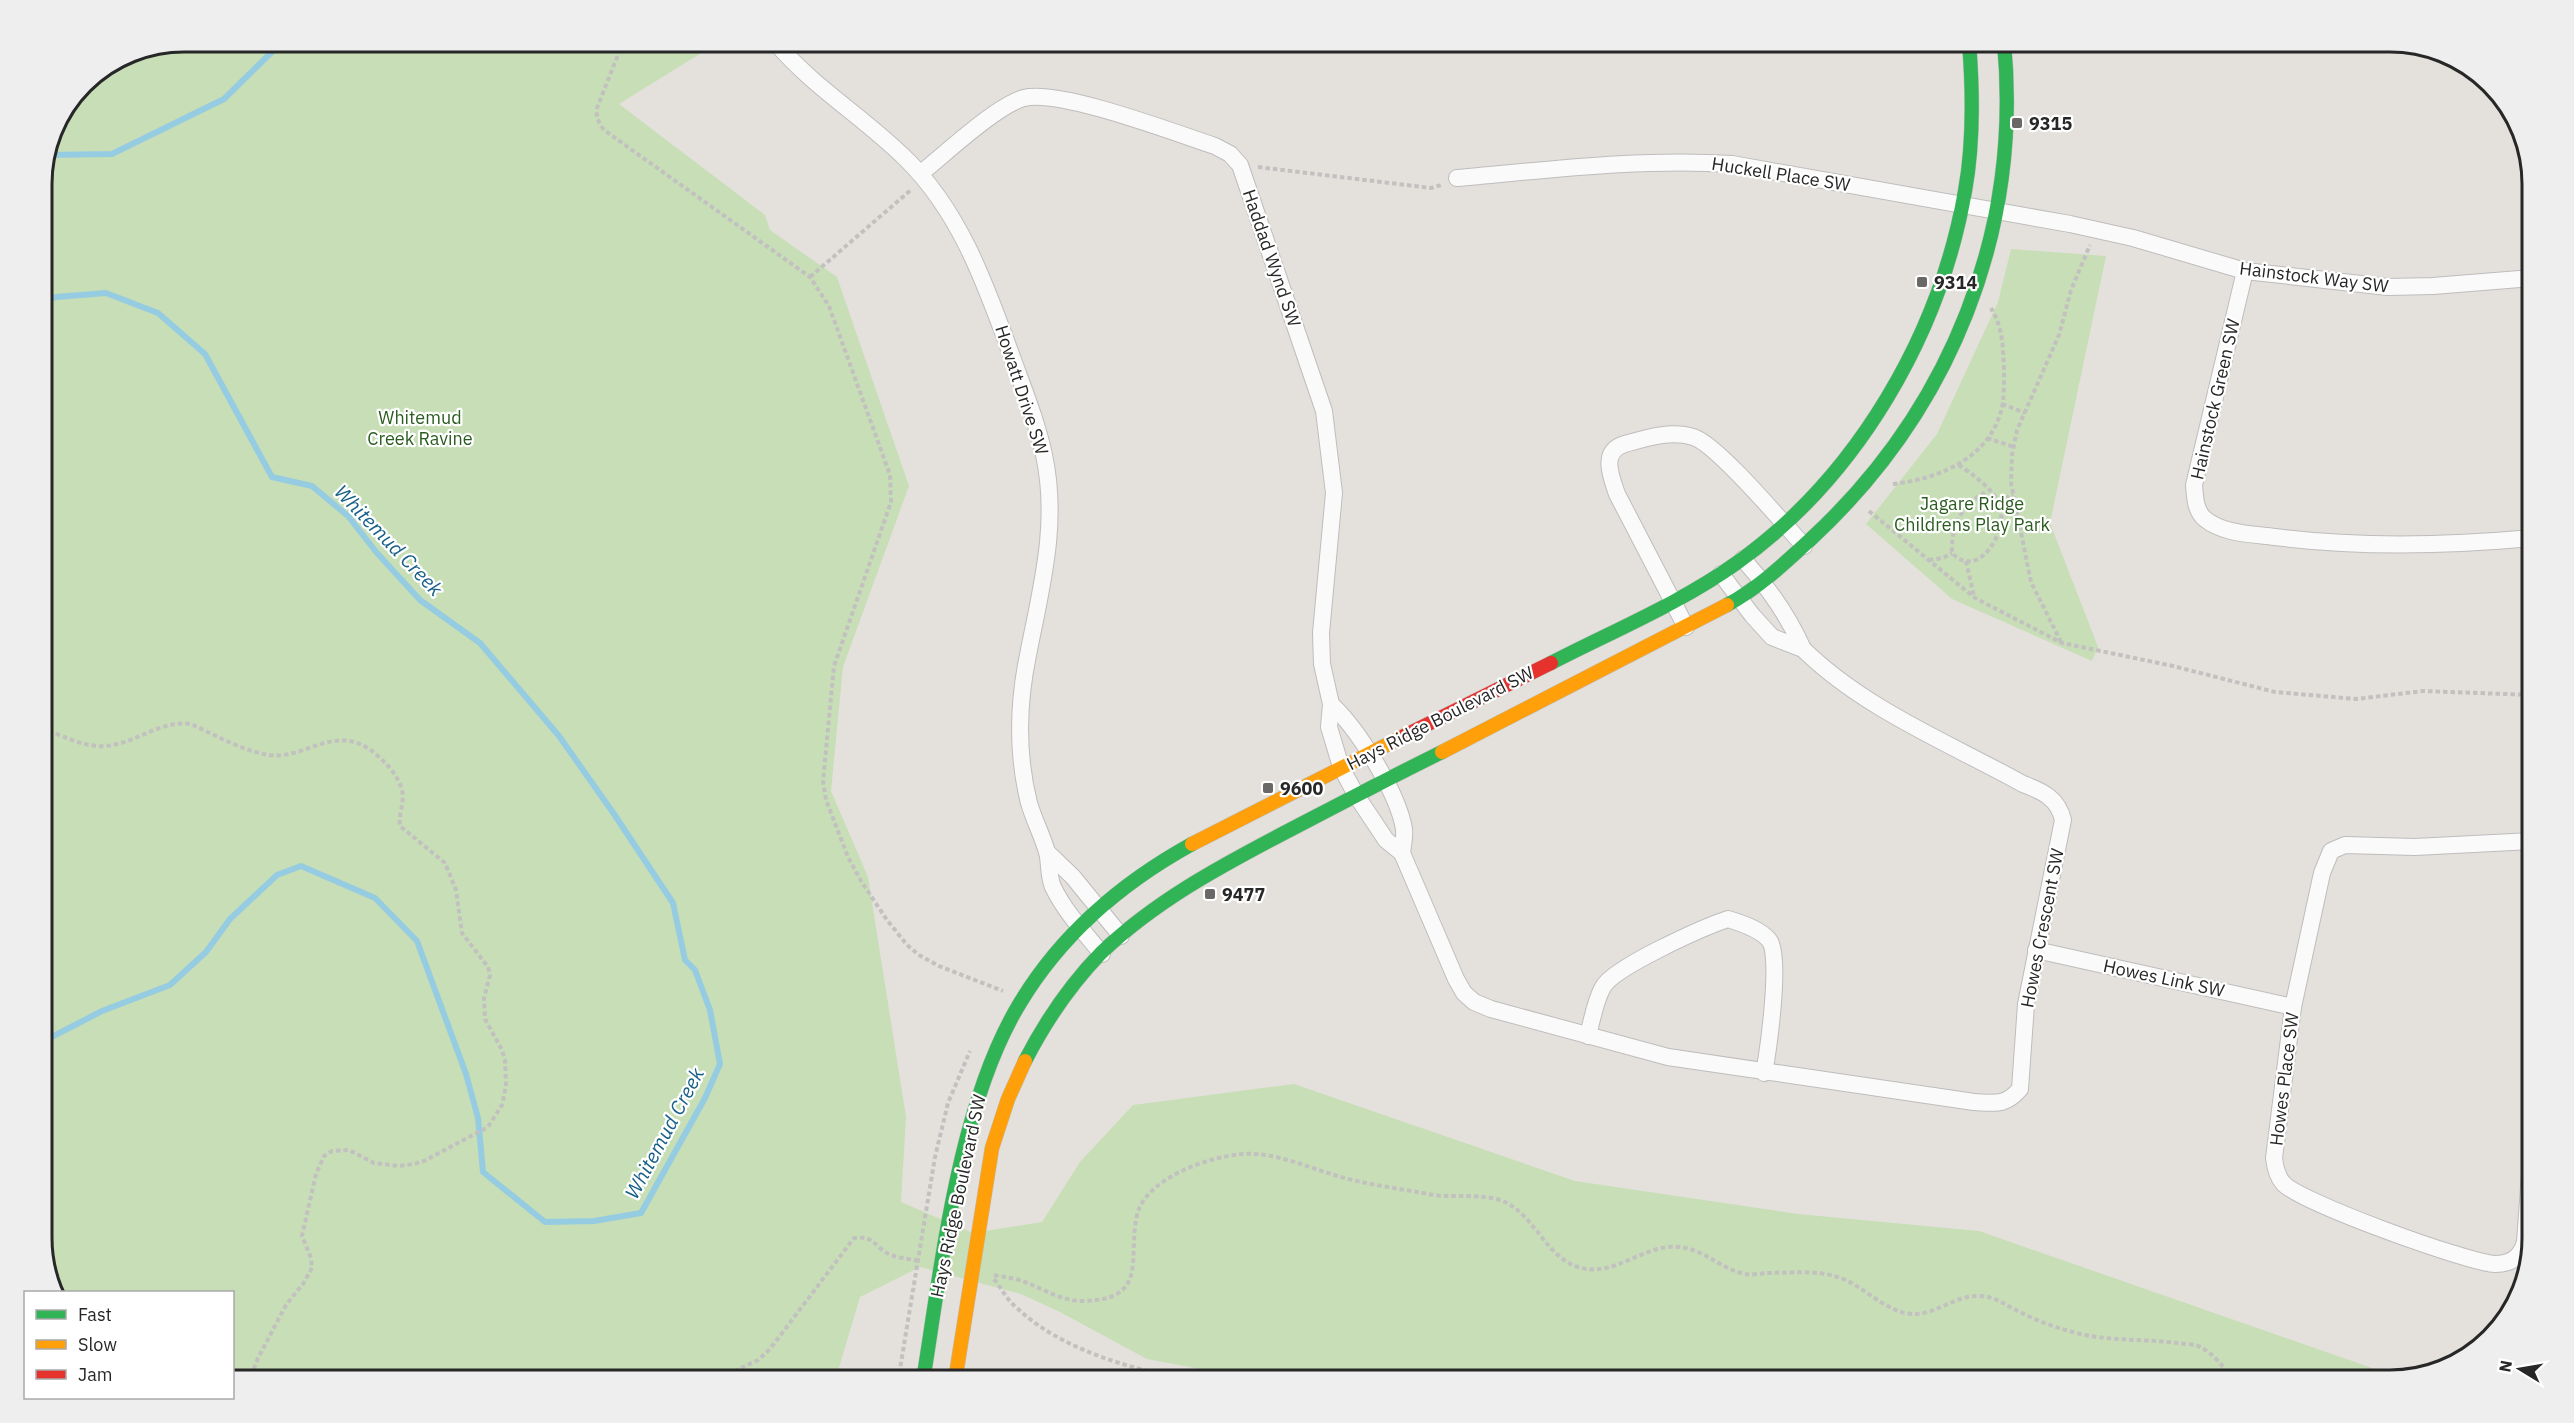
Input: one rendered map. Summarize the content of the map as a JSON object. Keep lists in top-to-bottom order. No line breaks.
{"streets":{"street":["Huckell Place SW","Haddad Wynd SW","Hainstock Way SW","Howatt Drive SW","Hainstock Green SW","Hays Ridge Boulevard SW","Howes Crescent SW","Howes Link SW","Howes Place SW"]},"crossings":[["Huckell Place SW","Hainstock Way SW"],["Huckell Place SW","Hays Ridge Boulevard SW"],["Haddad Wynd SW","Howatt Drive SW"],["Haddad Wynd SW","Hays Ridge Boulevard SW"],["Haddad Wynd SW","Howes Crescent SW"],["Hainstock Way SW","Hainstock Green SW"],["Hainstock Way SW","Hays Ridge Boulevard SW"],["Howatt Drive SW","Hays Ridge Boulevard SW"],["Hays Ridge Boulevard SW","Howes Crescent SW"],["Howes Crescent SW","Howes Link SW"],["Howes Link SW","Howes Place SW"]],"water":["Whitemud Creek"],"parks":["Whitemud Creek Ravine","Jagare Ridge Childrens Play Park"],"places":{"transit":["9315","9314","9600","9477"]},"legend":["Fast","Slow","Jam"],"north":"left"}
